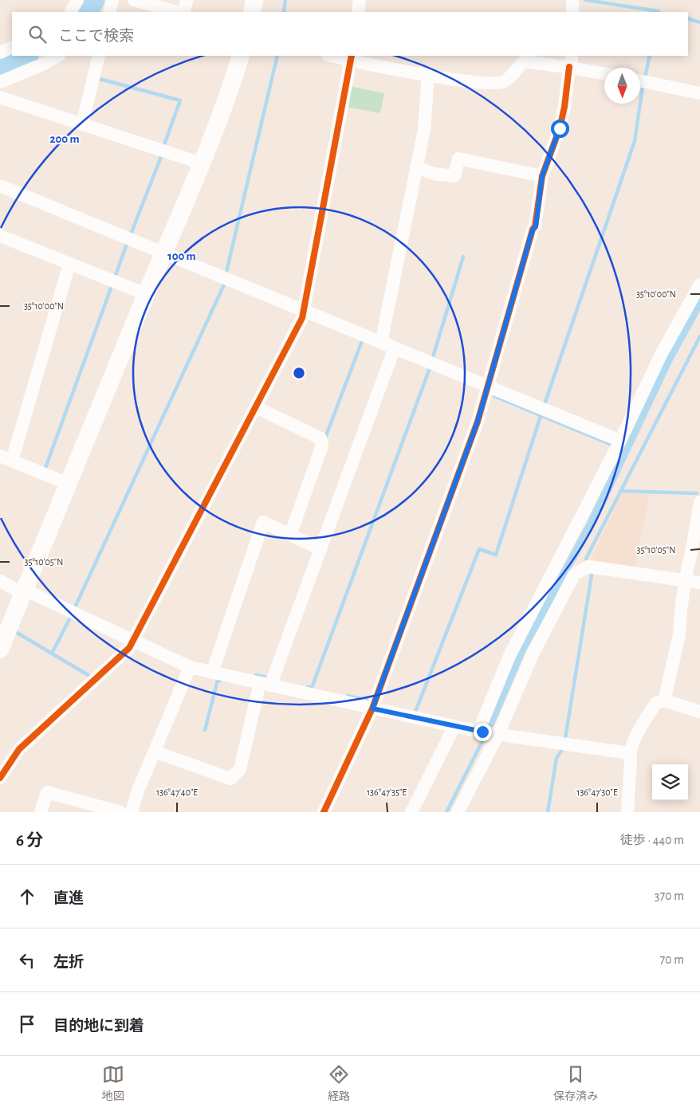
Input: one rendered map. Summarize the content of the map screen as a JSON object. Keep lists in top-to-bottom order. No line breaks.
{"north":"bottom","page":{"search":"ここで検索","heading":["6 分","徒歩 · 440 m"],"list":[["直進","370 m"],["左折","70 m"],"目的地に到着"],"nav":["地図","経路","保存済み"]},"coordinates":["35°10'00\"N","35°10'05\"N","136°47'40\"E","136°47'35\"E","136°47'30\"E"],"rings":["200 m","100 m"]}
